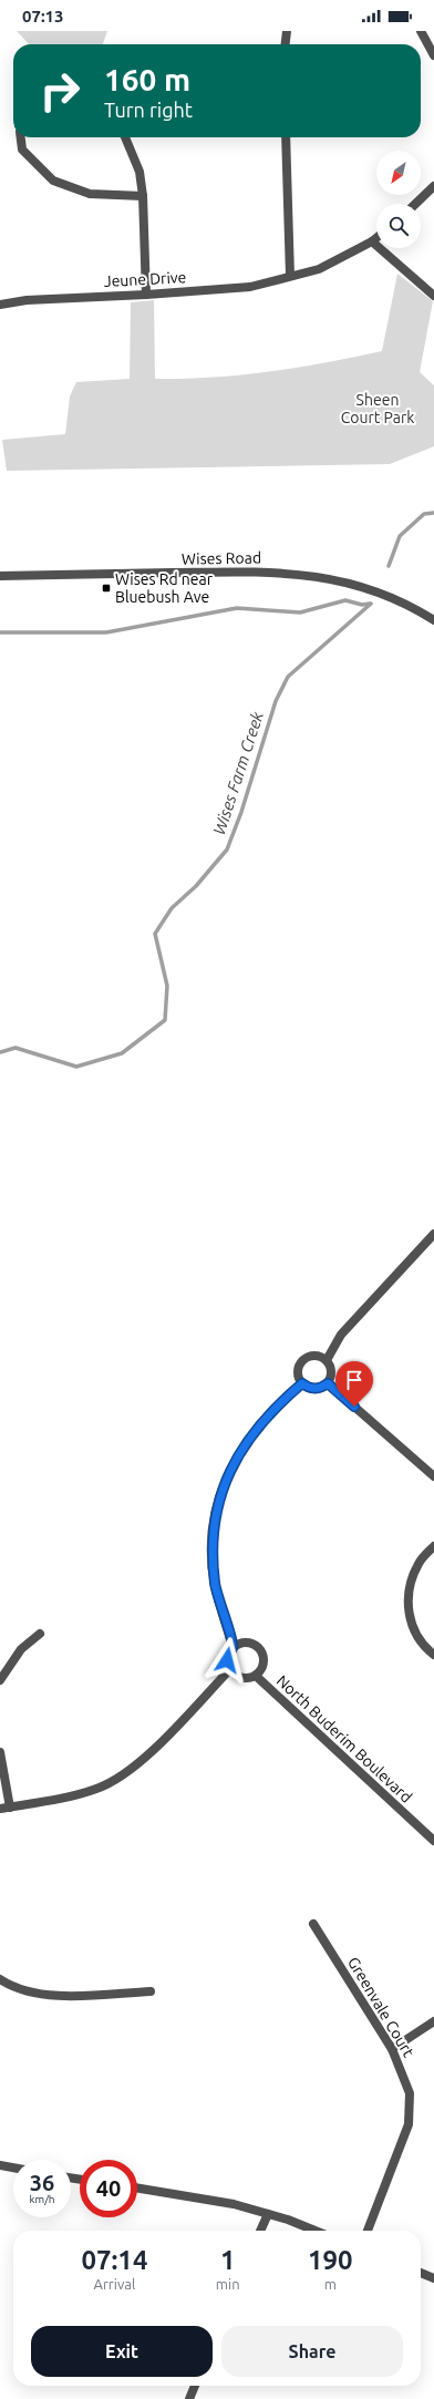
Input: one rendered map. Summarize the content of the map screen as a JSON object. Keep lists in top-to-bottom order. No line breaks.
{"streets":{"street":["Jeune Drive","Wises Road","North Buderim Boulevard","Greenvale Court"]},"water":["Wises Farm Creek"],"parks":["Sheen Court Park"],"places":{"transit":["Wises Rd near Bluebush Ave"]},"north":"bottom left","page":{"status":"07:13","turn":["160 m","Turn right"],"speed":"36 km/h","limit":"40","eta":["07:14","Arrival","1","min","190","m"],"buttons":["Exit","Share"]}}
